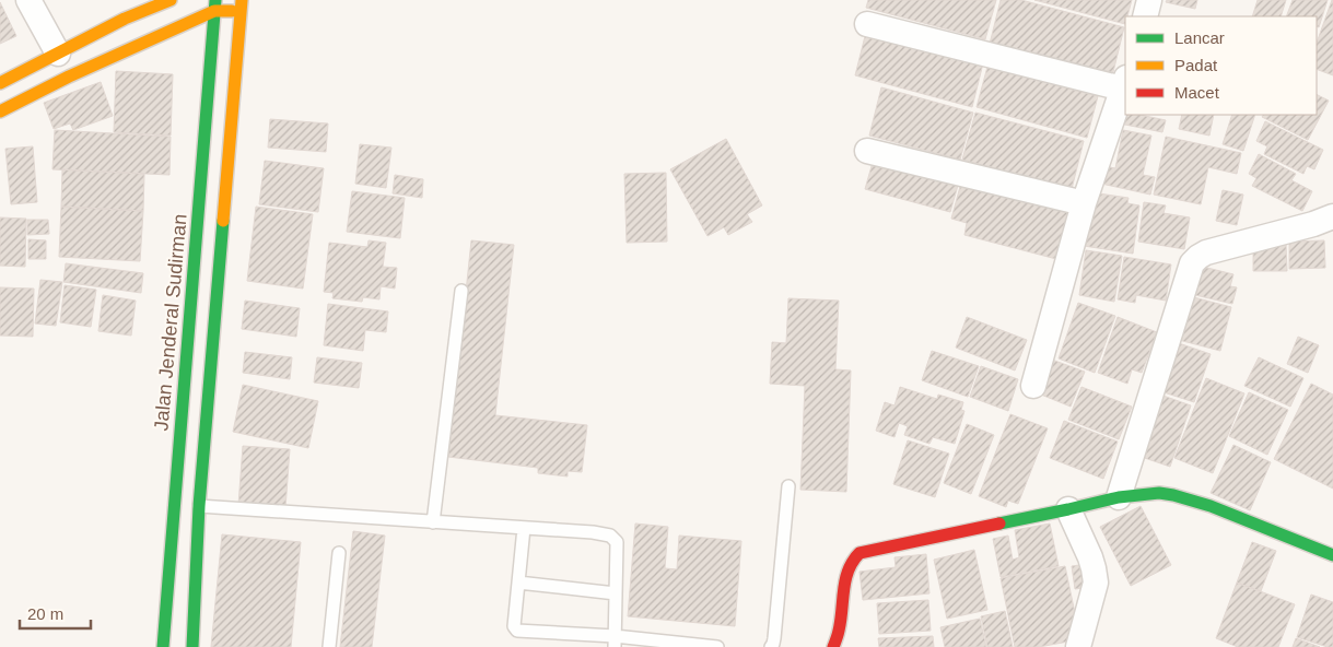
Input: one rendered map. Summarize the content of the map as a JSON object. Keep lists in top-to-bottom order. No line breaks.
{"streets":{"main road":["Jalan Jenderal Sudirman"]},"legend":["Lancar","Padat","Macet"],"scale_bar":"20 m"}
